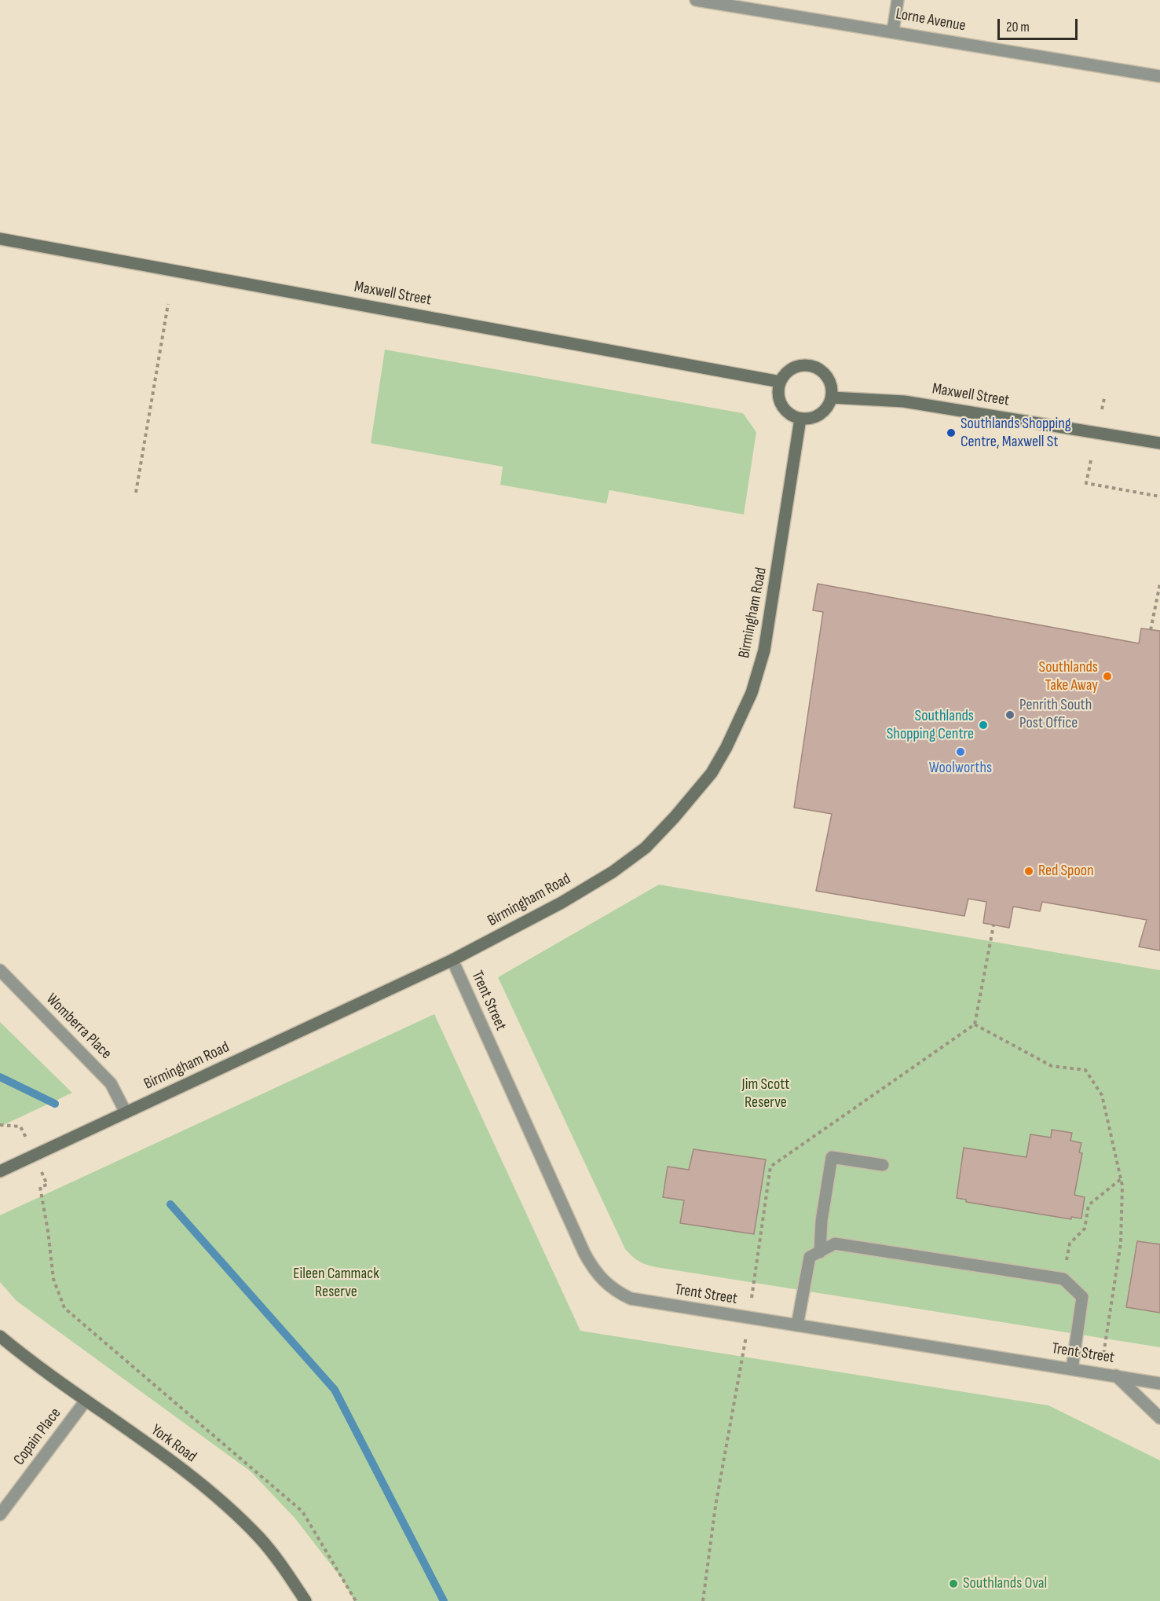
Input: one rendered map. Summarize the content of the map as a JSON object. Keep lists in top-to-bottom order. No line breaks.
{"streets":{"street":["Lorne Avenue","Maxwell Street","Birmingham Road","Trent Street","Womberra Place","Copain Place","York Road"]},"crossings":[["Maxwell Street","Birmingham Road"],["Birmingham Road","Trent Street"],["Birmingham Road","Womberra Place"],["Copain Place","York Road"]],"parks":["Jim Scott Reserve","Eileen Cammack Reserve"],"places":["Southlands Shopping Centre, Maxwell St","Southlands Take Away","Penrith South Post Office","Southlands Shopping Centre","Woolworths","Red Spoon","Southlands Oval"],"scale_bar":"20 m"}
